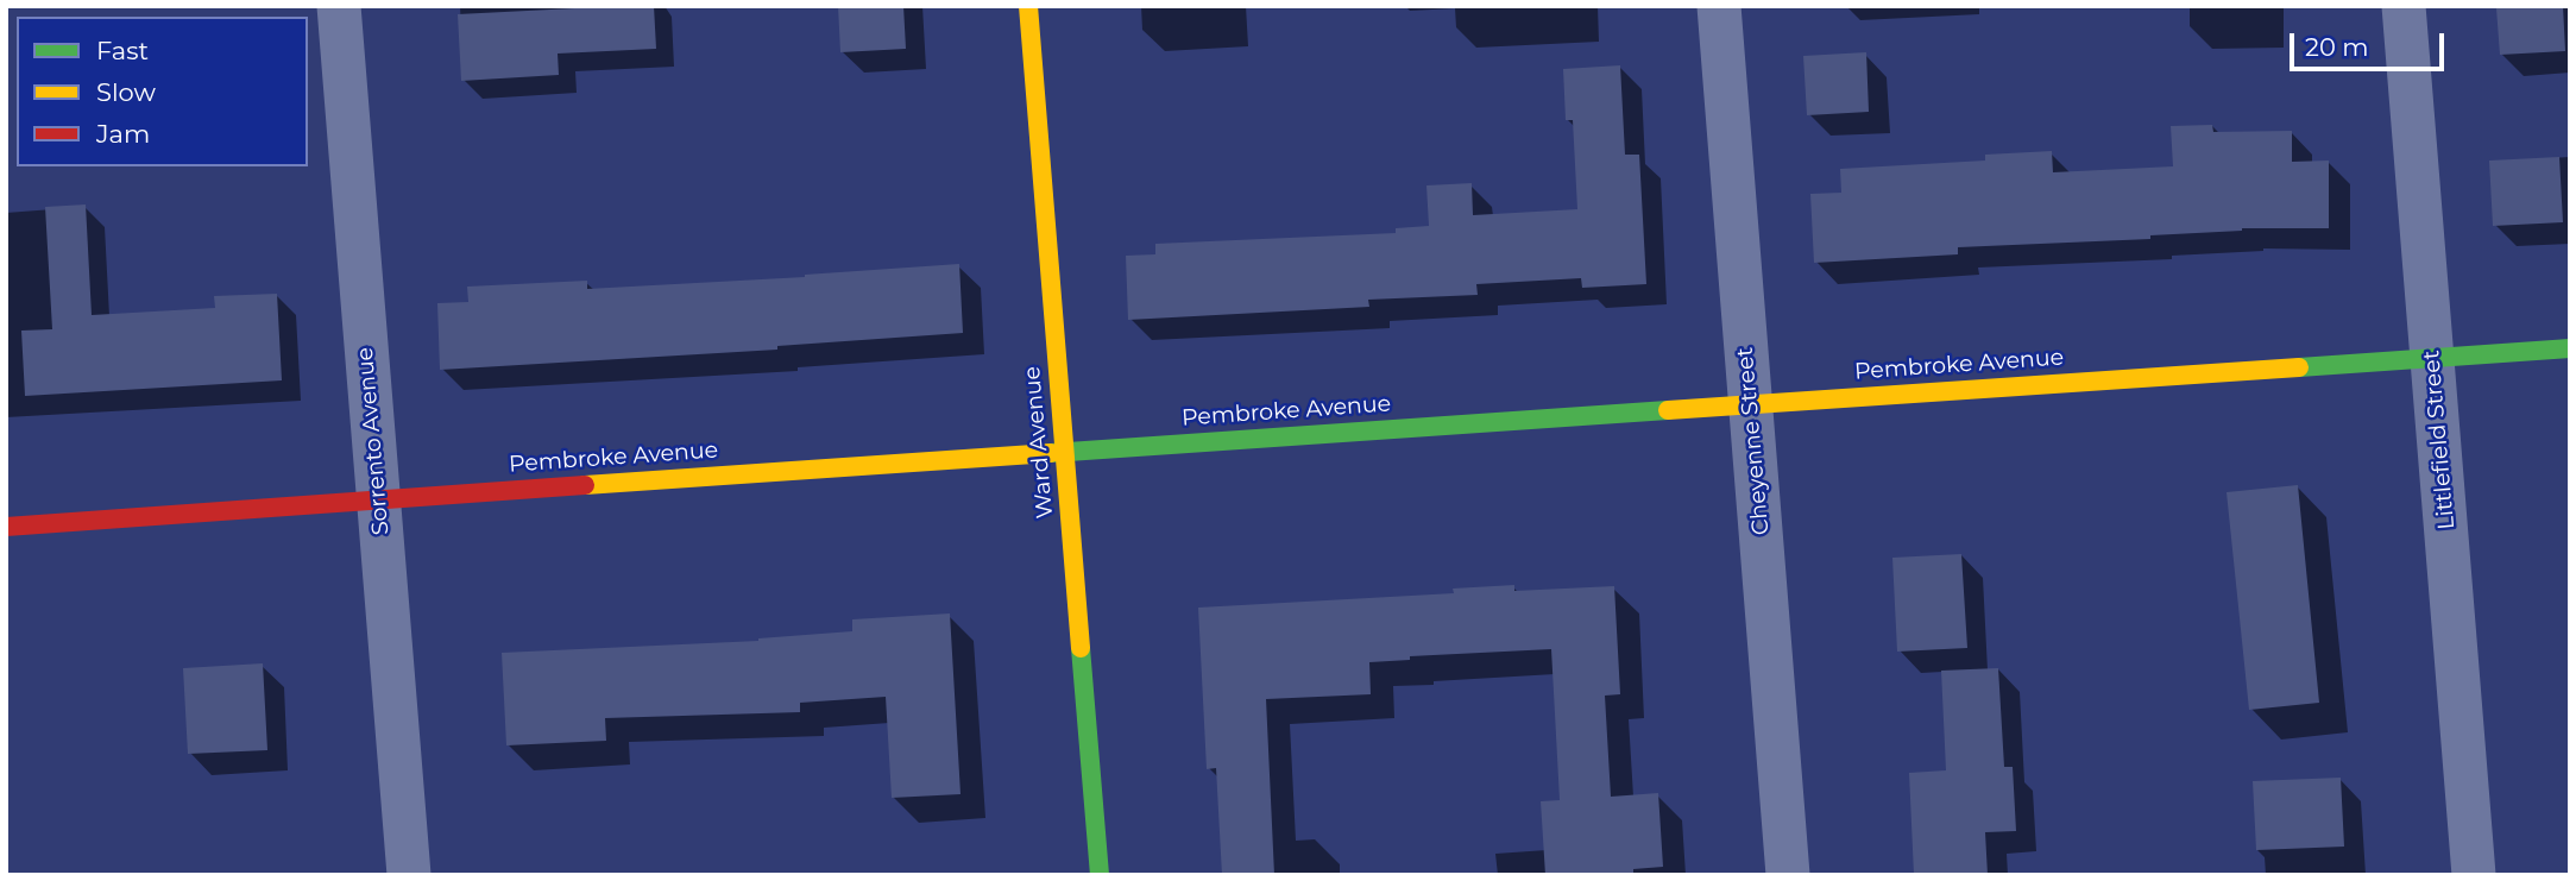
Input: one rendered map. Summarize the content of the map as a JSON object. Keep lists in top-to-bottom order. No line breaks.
{"streets":{"street":["Pembroke Avenue","Littlefield Street","Sorrento Avenue","Cheyenne Street","Ward Avenue"]},"crossings":[["Pembroke Avenue","Littlefield Street"],["Pembroke Avenue","Sorrento Avenue"],["Pembroke Avenue","Cheyenne Street"],["Pembroke Avenue","Ward Avenue"]],"legend":["Fast","Slow","Jam"],"scale_bar":"20 m"}
